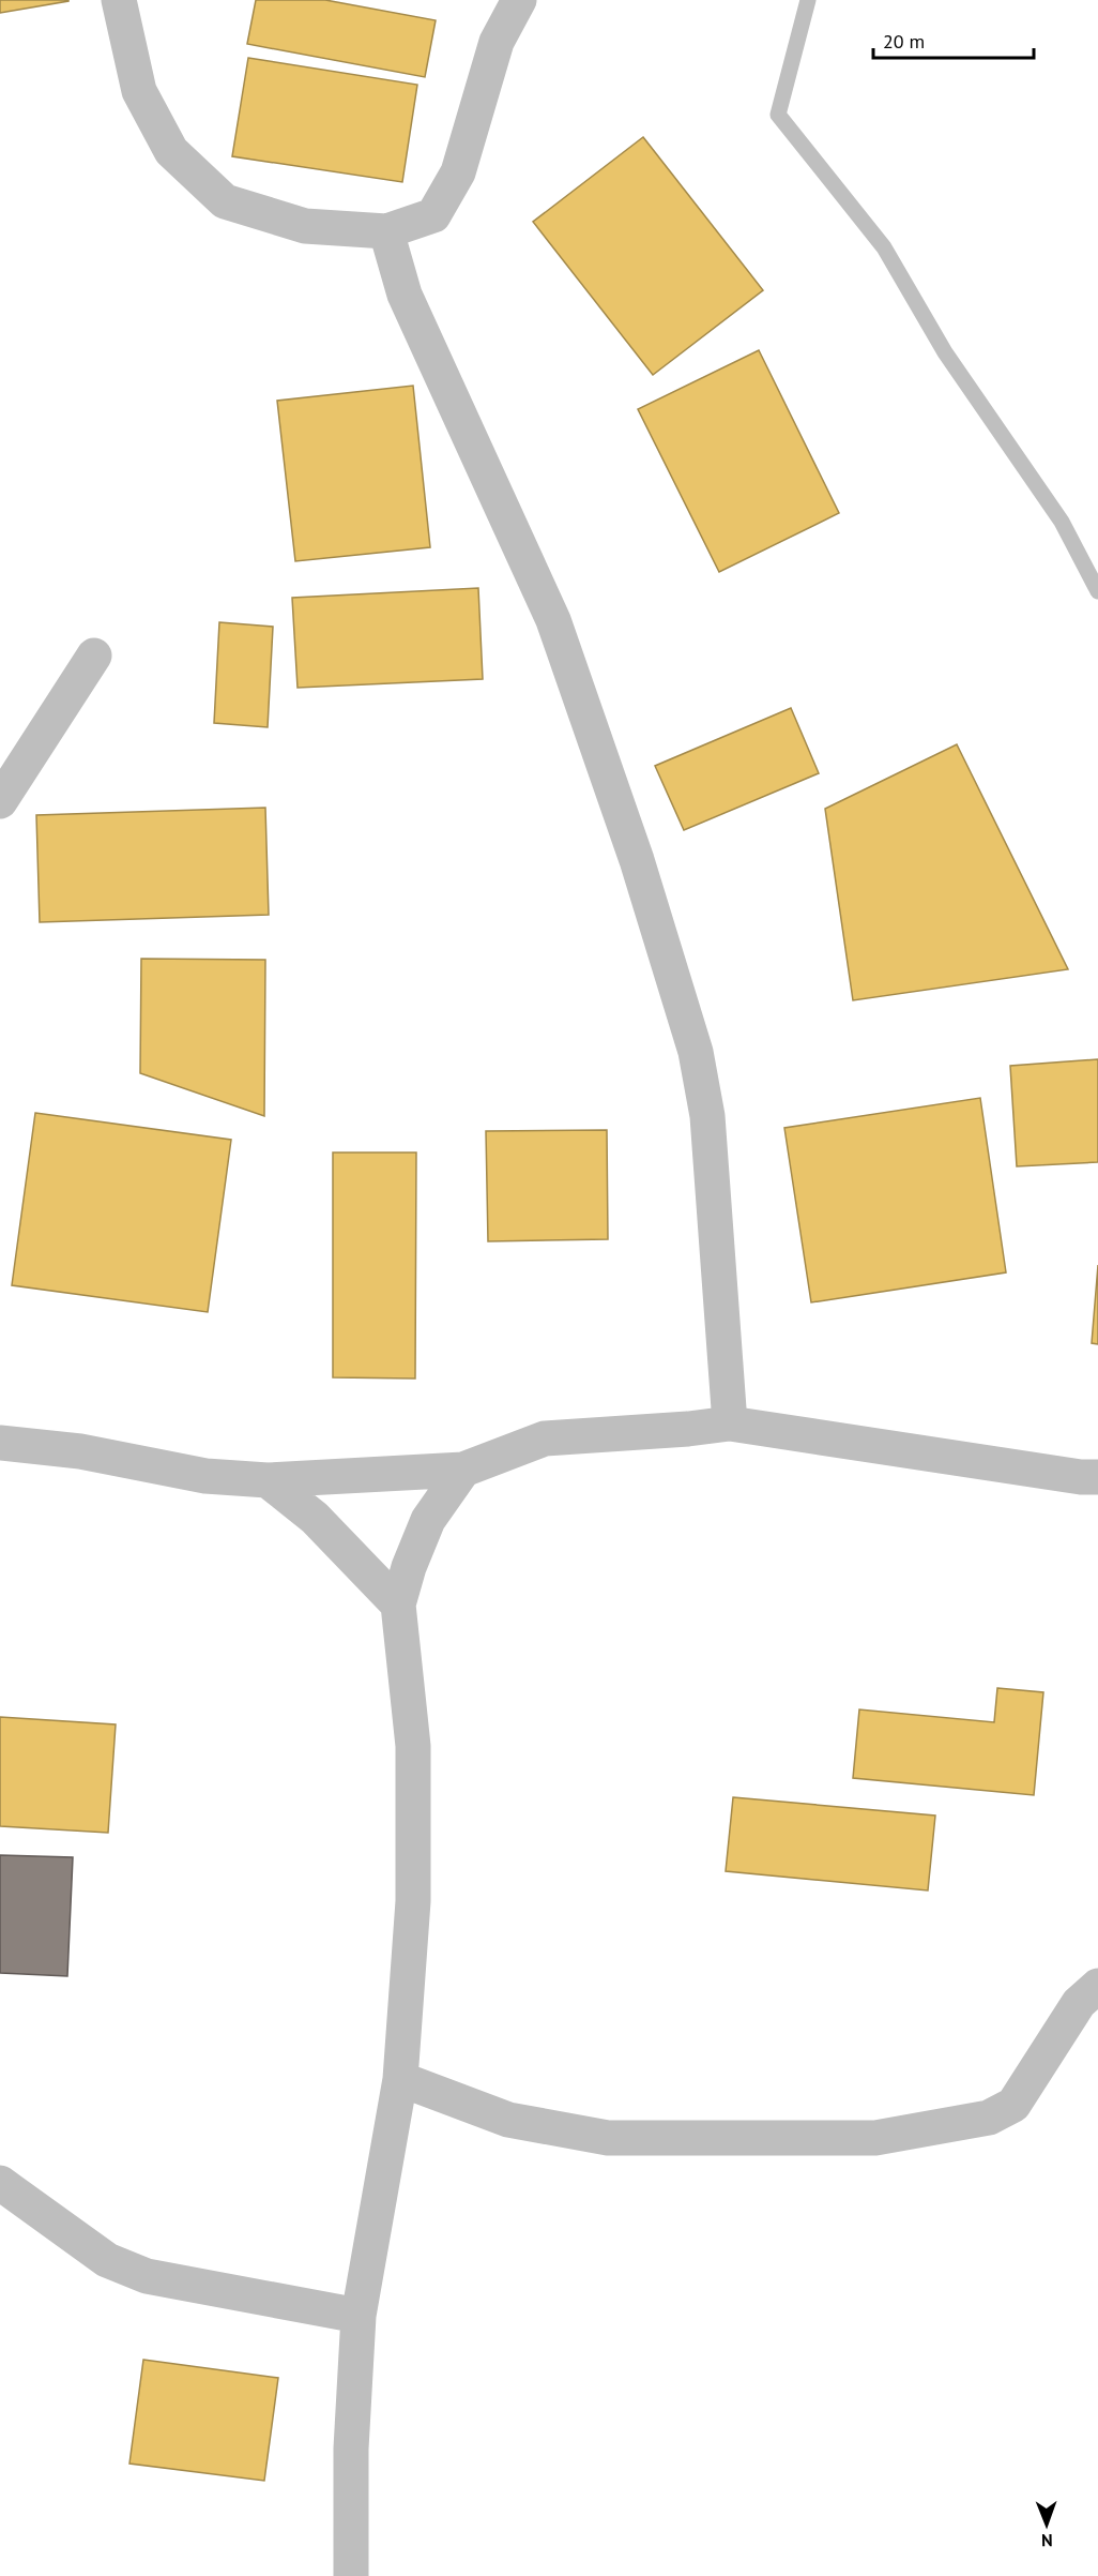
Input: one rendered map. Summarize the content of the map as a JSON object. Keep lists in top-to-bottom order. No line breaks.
{"scale_bar":"20 m","north":"bottom"}
